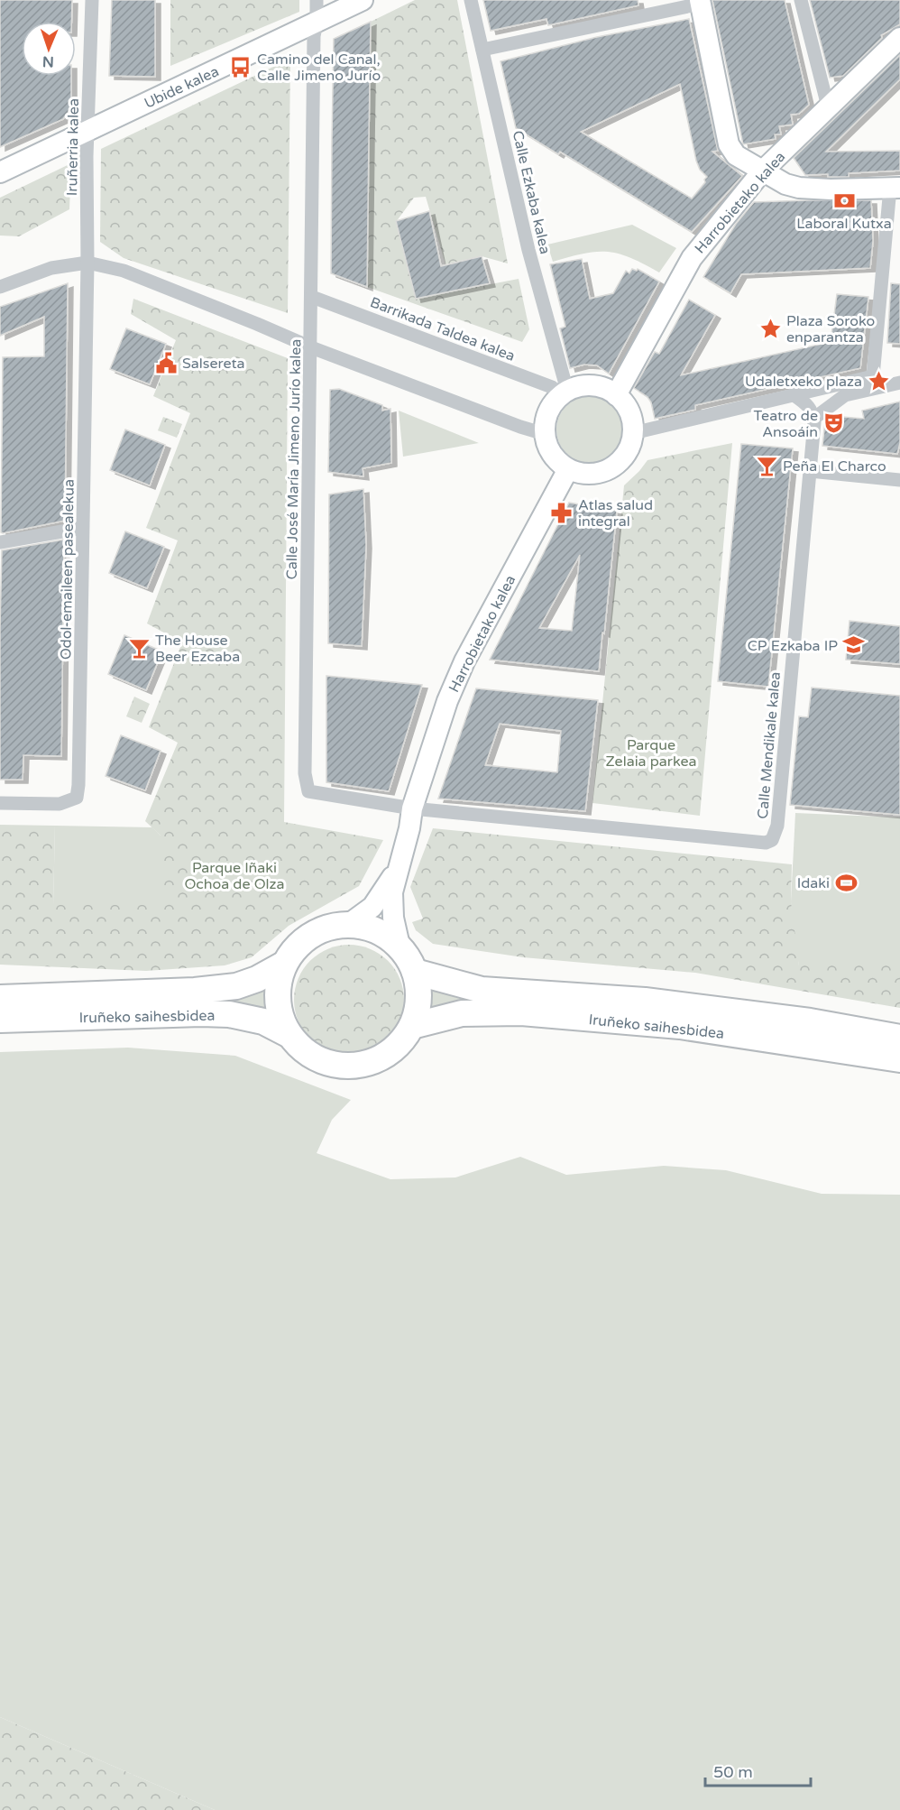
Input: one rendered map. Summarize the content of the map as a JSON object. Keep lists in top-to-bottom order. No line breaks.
{"streets":{"highway":["Iruñeko saihesbidea"],"main road":["Ubide kalea","Harrobietako kalea"],"street":["Iruñerria kalea","Calle Ezkaba kalea","Barrikada Taldea kalea","Calle José María Jimeno Jurío kalea","Odol-emaileen pasealekua","Calle Mendikale kalea"]},"crossings":[["Ubide kalea","Iruñerria kalea"],["Ubide kalea","Calle José María Jimeno Jurío kalea"],["Iruñerria kalea","Odol-emaileen pasealekua"],["Calle Ezkaba kalea","Harrobietako kalea"],["Calle Ezkaba kalea","Barrikada Taldea kalea"],["Harrobietako kalea","Barrikada Taldea kalea"],["Harrobietako kalea","Calle José María Jimeno Jurío kalea"],["Harrobietako kalea","Calle Mendikale kalea"],["Harrobietako kalea","Iruñeko saihesbidea"],["Barrikada Taldea kalea","Calle José María Jimeno Jurío kalea"],["Calle José María Jimeno Jurío kalea","Calle Mendikale kalea"]],"parks":["Parque Zelaia parkea","Parque Iñaki Ochoa de Olza"],"places":{"bus stop":["Camino del Canal, Calle Jimeno Jurío"],"bank":["Laboral Kutxa"],"place":["Plaza Soroko enparantza","Udaletxeko plaza"],"public building":["Salsereta"],"theatre":["Teatro de Ansoáin"],"bar":["Peña El Charco","The House Beer Ezcaba"],"pharmacy":["Atlas salud integral"],"school or university":["CP Ezkaba IP"],"sports":["Idaki"]},"scale_bar":"50 m","north":"bottom"}
